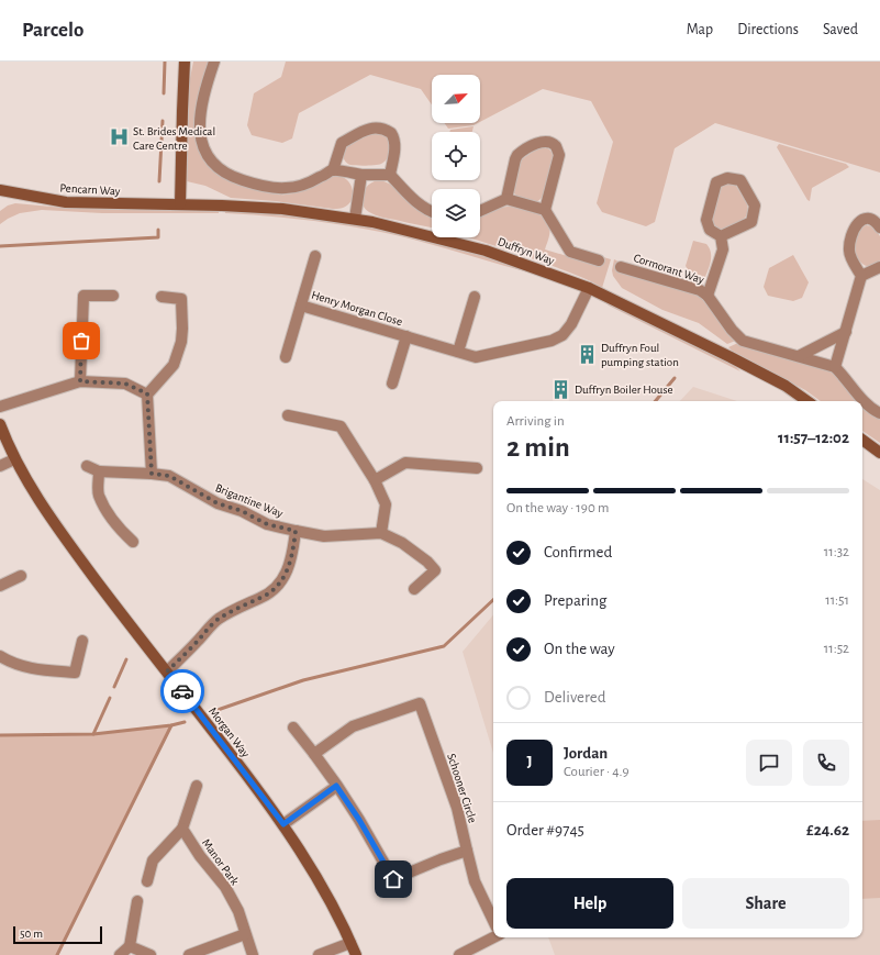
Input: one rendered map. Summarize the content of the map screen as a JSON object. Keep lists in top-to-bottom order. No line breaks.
{"streets":{"street":["Pencarn Way","Duffryn Way","Cormorant Way","Henry Morgan Close","Brigantine Way","Morgan Way","Schooner Circle","Manor Park"]},"crossings":[["Pencarn Way","Duffryn Way"],["Duffryn Way","Henry Morgan Close"]],"places":{"hospital":["St. Brides Medical Care Centre"],"building":["Duffryn Foul pumping station","Duffryn Boiler House"]},"scale_bar":"50 m","north":"top right","page":{"header":"Parcelo","nav":["Map","Directions","Saved"],"heading":["2 min","Arriving in","11:57–12:02"],"panel":["Jordan","Courier · 4.9","Order #9745","£24.62"],"bar":"On the way · 190 m","list":[["Confirmed","11:32"],["Preparing","11:51"],["On the way","11:52"],"Delivered"],"round":"J","buttons":["Help","Share"],"scale":"50 m"}}
